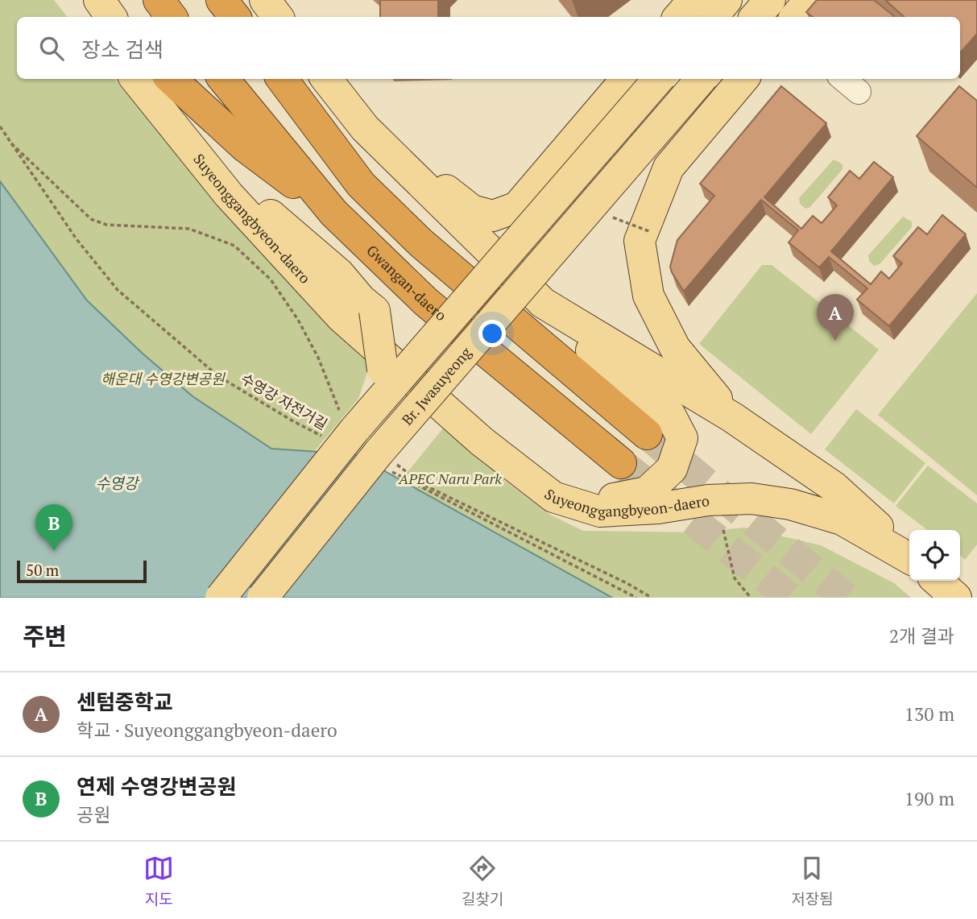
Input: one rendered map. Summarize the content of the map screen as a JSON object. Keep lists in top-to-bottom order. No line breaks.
{"streets":{"highway":["Gwangan-daero"],"main road":["Suyeonggangbyeon-daero","Br. Jwasuyeong"],"path":["수영강 자전거길"]},"water":["수영강"],"parks":["해운대 수영강변공원","APEC Naru Park"],"scale_bar":"50 m","page":{"search":"장소 검색","pins":["A","B"],"scale":"50 m","heading":["주변","2개 결과"],"list":[{"mark":"A","name":"센텀중학교","note":"학교 · Suyeonggangbyeon-daero","value":"130 m"},{"mark":"B","name":"연제 수영강변공원","note":"공원","value":"190 m"}],"nav":["지도","길찾기","저장됨"]}}
